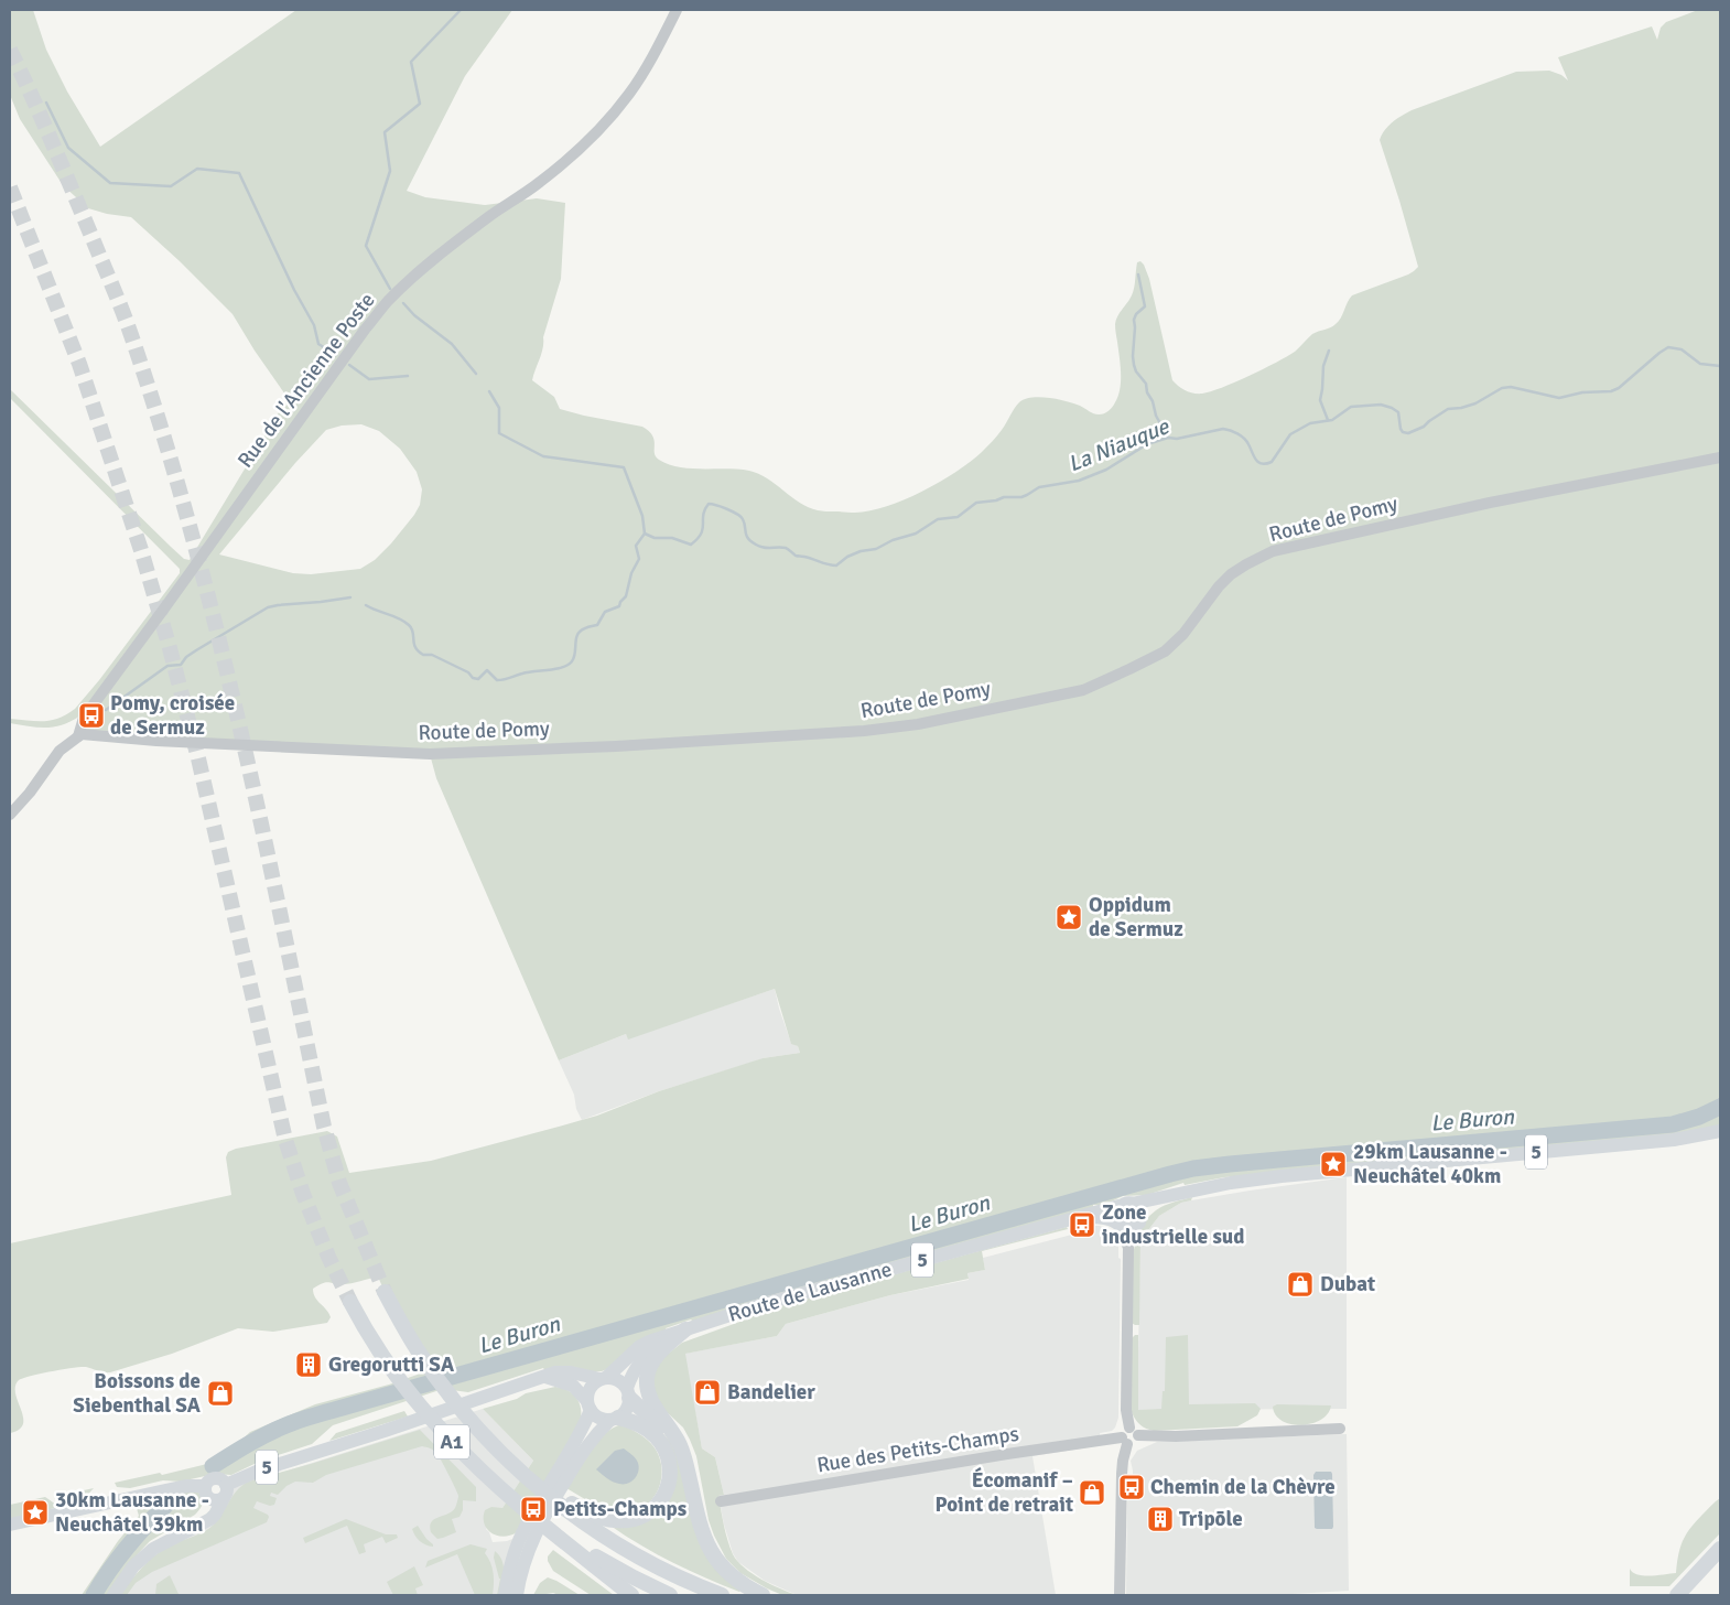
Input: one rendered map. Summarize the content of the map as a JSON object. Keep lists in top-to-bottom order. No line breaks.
{"streets":{"highway":["A1"],"main road":["5","Route de Lausanne"],"street":["Rue de l'Ancienne Poste","Route de Pomy","Rue des Petits-Champs"]},"crossings":[["Rue de l'Ancienne Poste","Route de Pomy"],["5","Route de Lausanne"]],"water":["La Niauque","Le Buron"],"places":{"bus stop":["Pomy, croisée de Sermuz","Zone industrielle sud","Chemin de la Chèvre","Petits-Champs"],"place":["Oppidum de Sermuz","29km Lausanne - Neuchâtel 40km","30km Lausanne - Neuchâtel 39km"],"shop":["Dubat","Bandelier","Boissons de Siebenthal SA","Écomanif – Point de retrait"],"building":["Gregorutti SA","Tripōle"]}}
